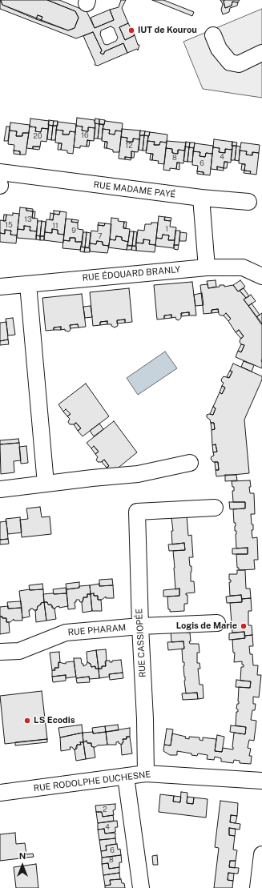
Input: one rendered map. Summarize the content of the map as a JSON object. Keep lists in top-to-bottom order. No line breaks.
{"streets":{"street":["RUE MADAME PAYÉ","RUE ÉDOUARD BRANLY","RUE PHARAM","RUE CASSIOPÉE","RUE RODOLPHE DUCHESNE"]},"crossings":[["RUE PHARAM","RUE CASSIOPÉE"],["RUE CASSIOPÉE","RUE RODOLPHE DUCHESNE"]],"places":["IUT de Kourou","Logis de Marie","LS Ecodis"],"house_numbers":["16","20","12","4","8","6","13","15","11","1","9","7","2","4","6","8"],"north":"top"}
